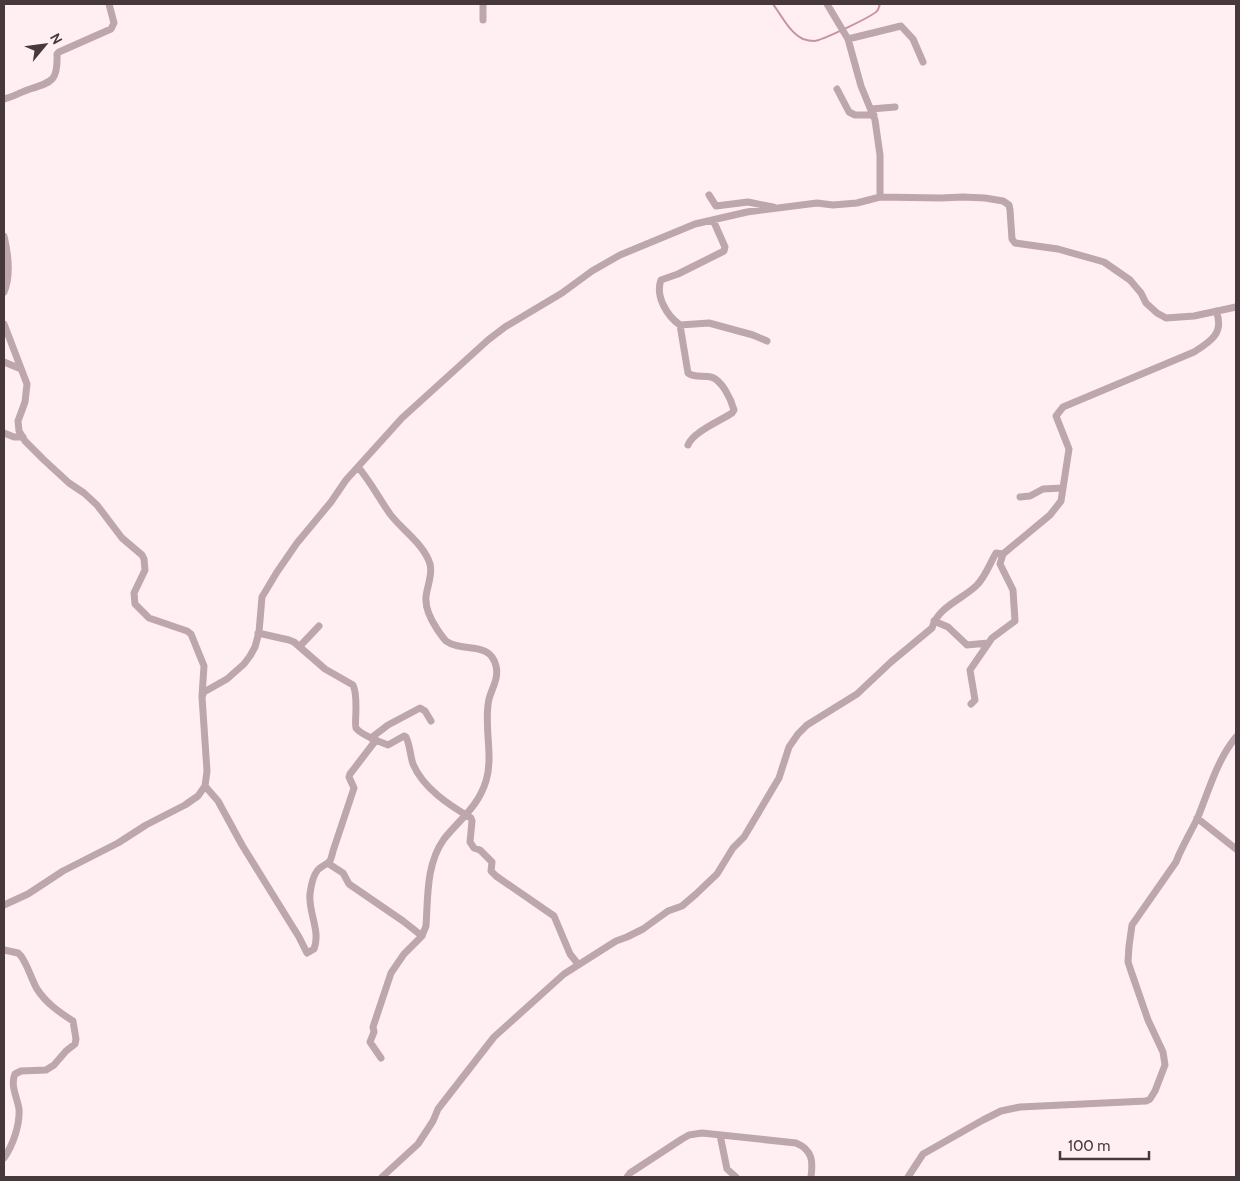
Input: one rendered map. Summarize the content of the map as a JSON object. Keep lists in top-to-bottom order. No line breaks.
{"scale_bar":"100 m","north":"top right"}
